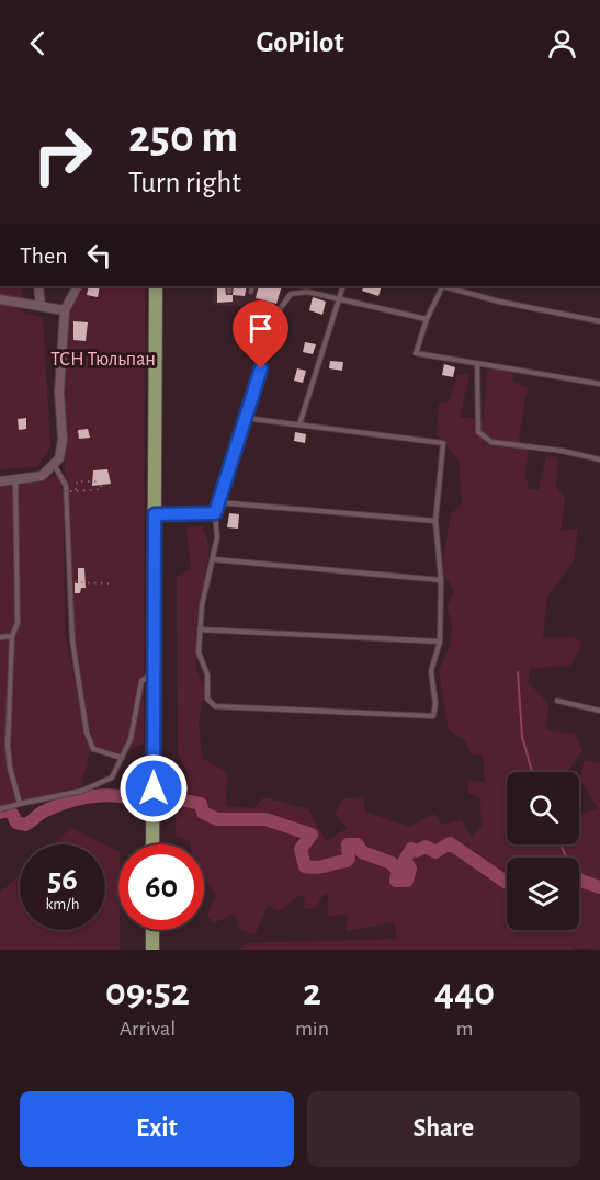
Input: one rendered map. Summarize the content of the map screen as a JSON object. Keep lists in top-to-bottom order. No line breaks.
{"parks":["ТСН Тюльпан"],"page":{"header":"GoPilot","turn":["250 m","Turn right"],"then":"Then","speed":"56 km/h","limit":"60","eta":["09:52","Arrival","2","min","440","m"],"buttons":["Exit","Share"]}}
